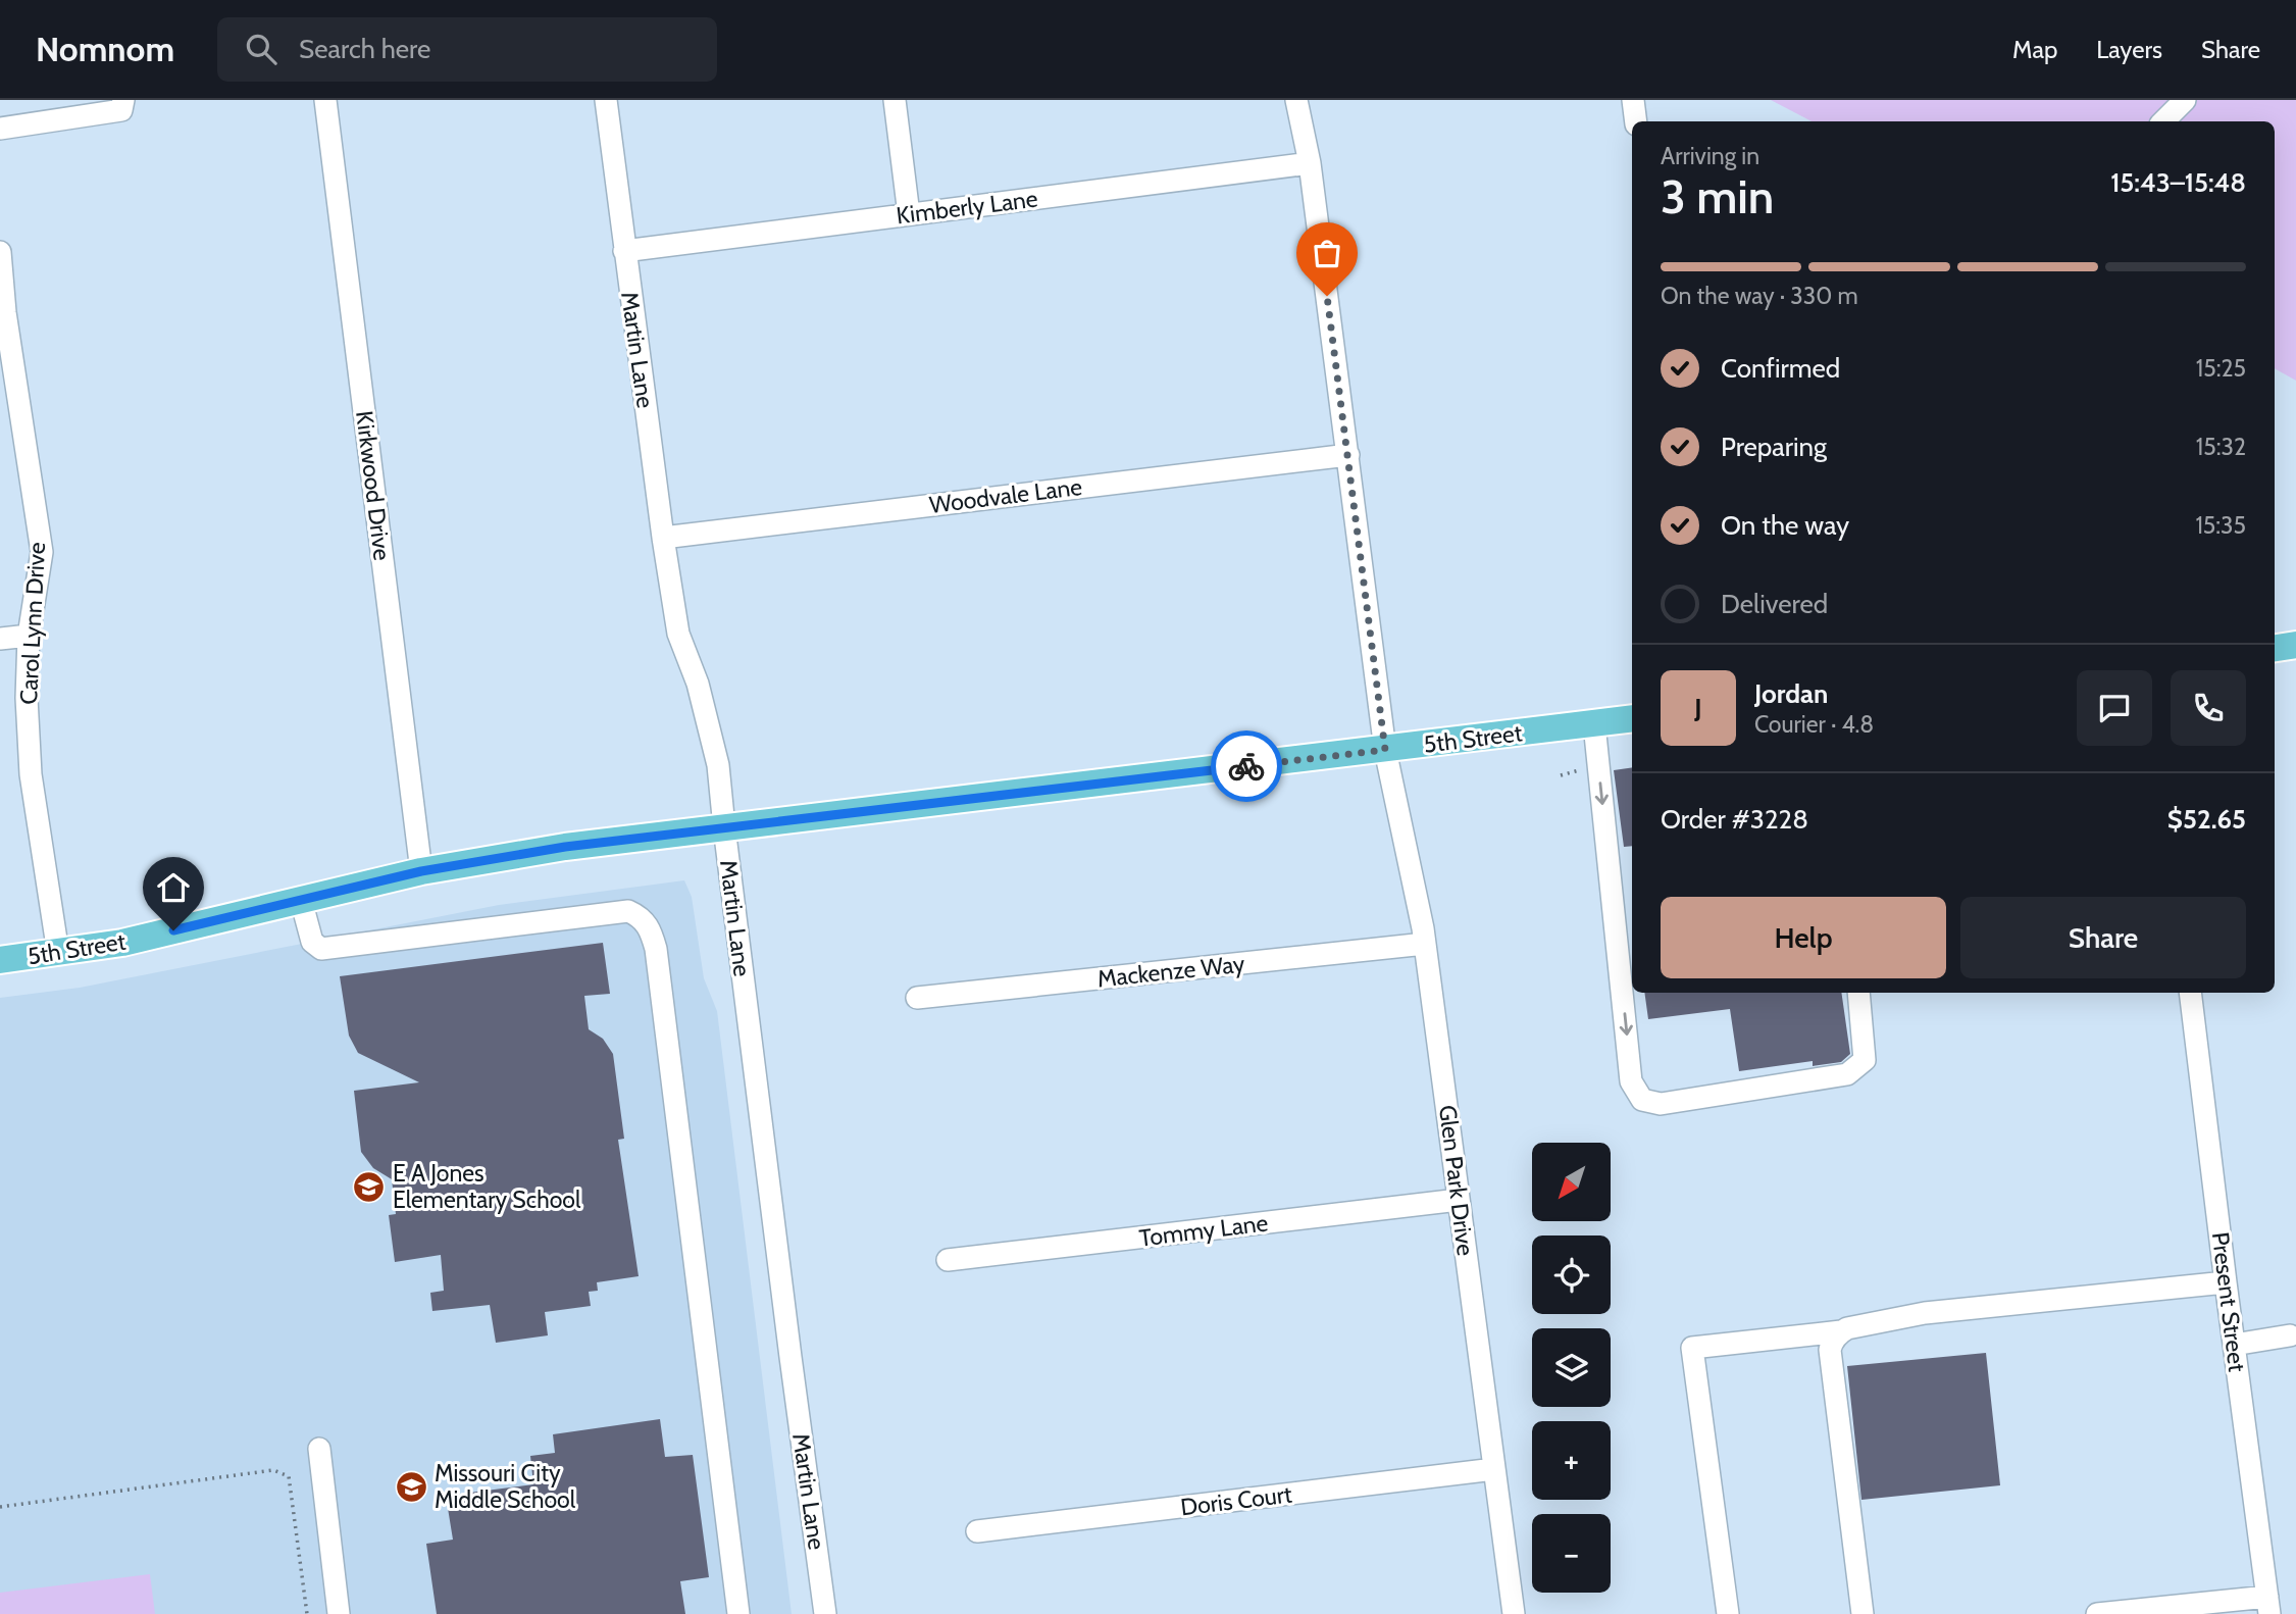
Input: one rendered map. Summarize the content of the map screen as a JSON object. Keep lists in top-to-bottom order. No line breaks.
{"streets":{"main road":["5th Street"],"street":["Kimberly Lane","Martin Lane","Kirkwood Drive","Woodvale Lane","Carol Lynn Drive","Mackenze Way","Glen Park Drive","Tommy Lane","Present Street","Doris Court"]},"crossings":[["Kimberly Lane","Martin Lane"],["Kimberly Lane","Glen Park Drive"],["Martin Lane","Woodvale Lane"],["Martin Lane","5th Street"],["Kirkwood Drive","5th Street"],["Woodvale Lane","Glen Park Drive"],["Carol Lynn Drive","5th Street"],["5th Street","Glen Park Drive"],["Mackenze Way","Glen Park Drive"],["Glen Park Drive","Tommy Lane"],["Glen Park Drive","Doris Court"]],"places":{"school or university":["E A Jones Elementary School","Missouri City Middle School"]},"north":"bottom left","page":{"header":"Nomnom","search":"Search here","nav":["Map","Layers","Share"],"heading":["3 min","Arriving in","15:43–15:48"],"panel":["Jordan","Courier · 4.8","Order #3228","$52.65"],"bar":"On the way · 330 m","list":[["Confirmed","15:25"],["Preparing","15:32"],["On the way","15:35"],"Delivered"],"round":"J","buttons":["Help","Share"],"map_buttons":["+","−"]}}
